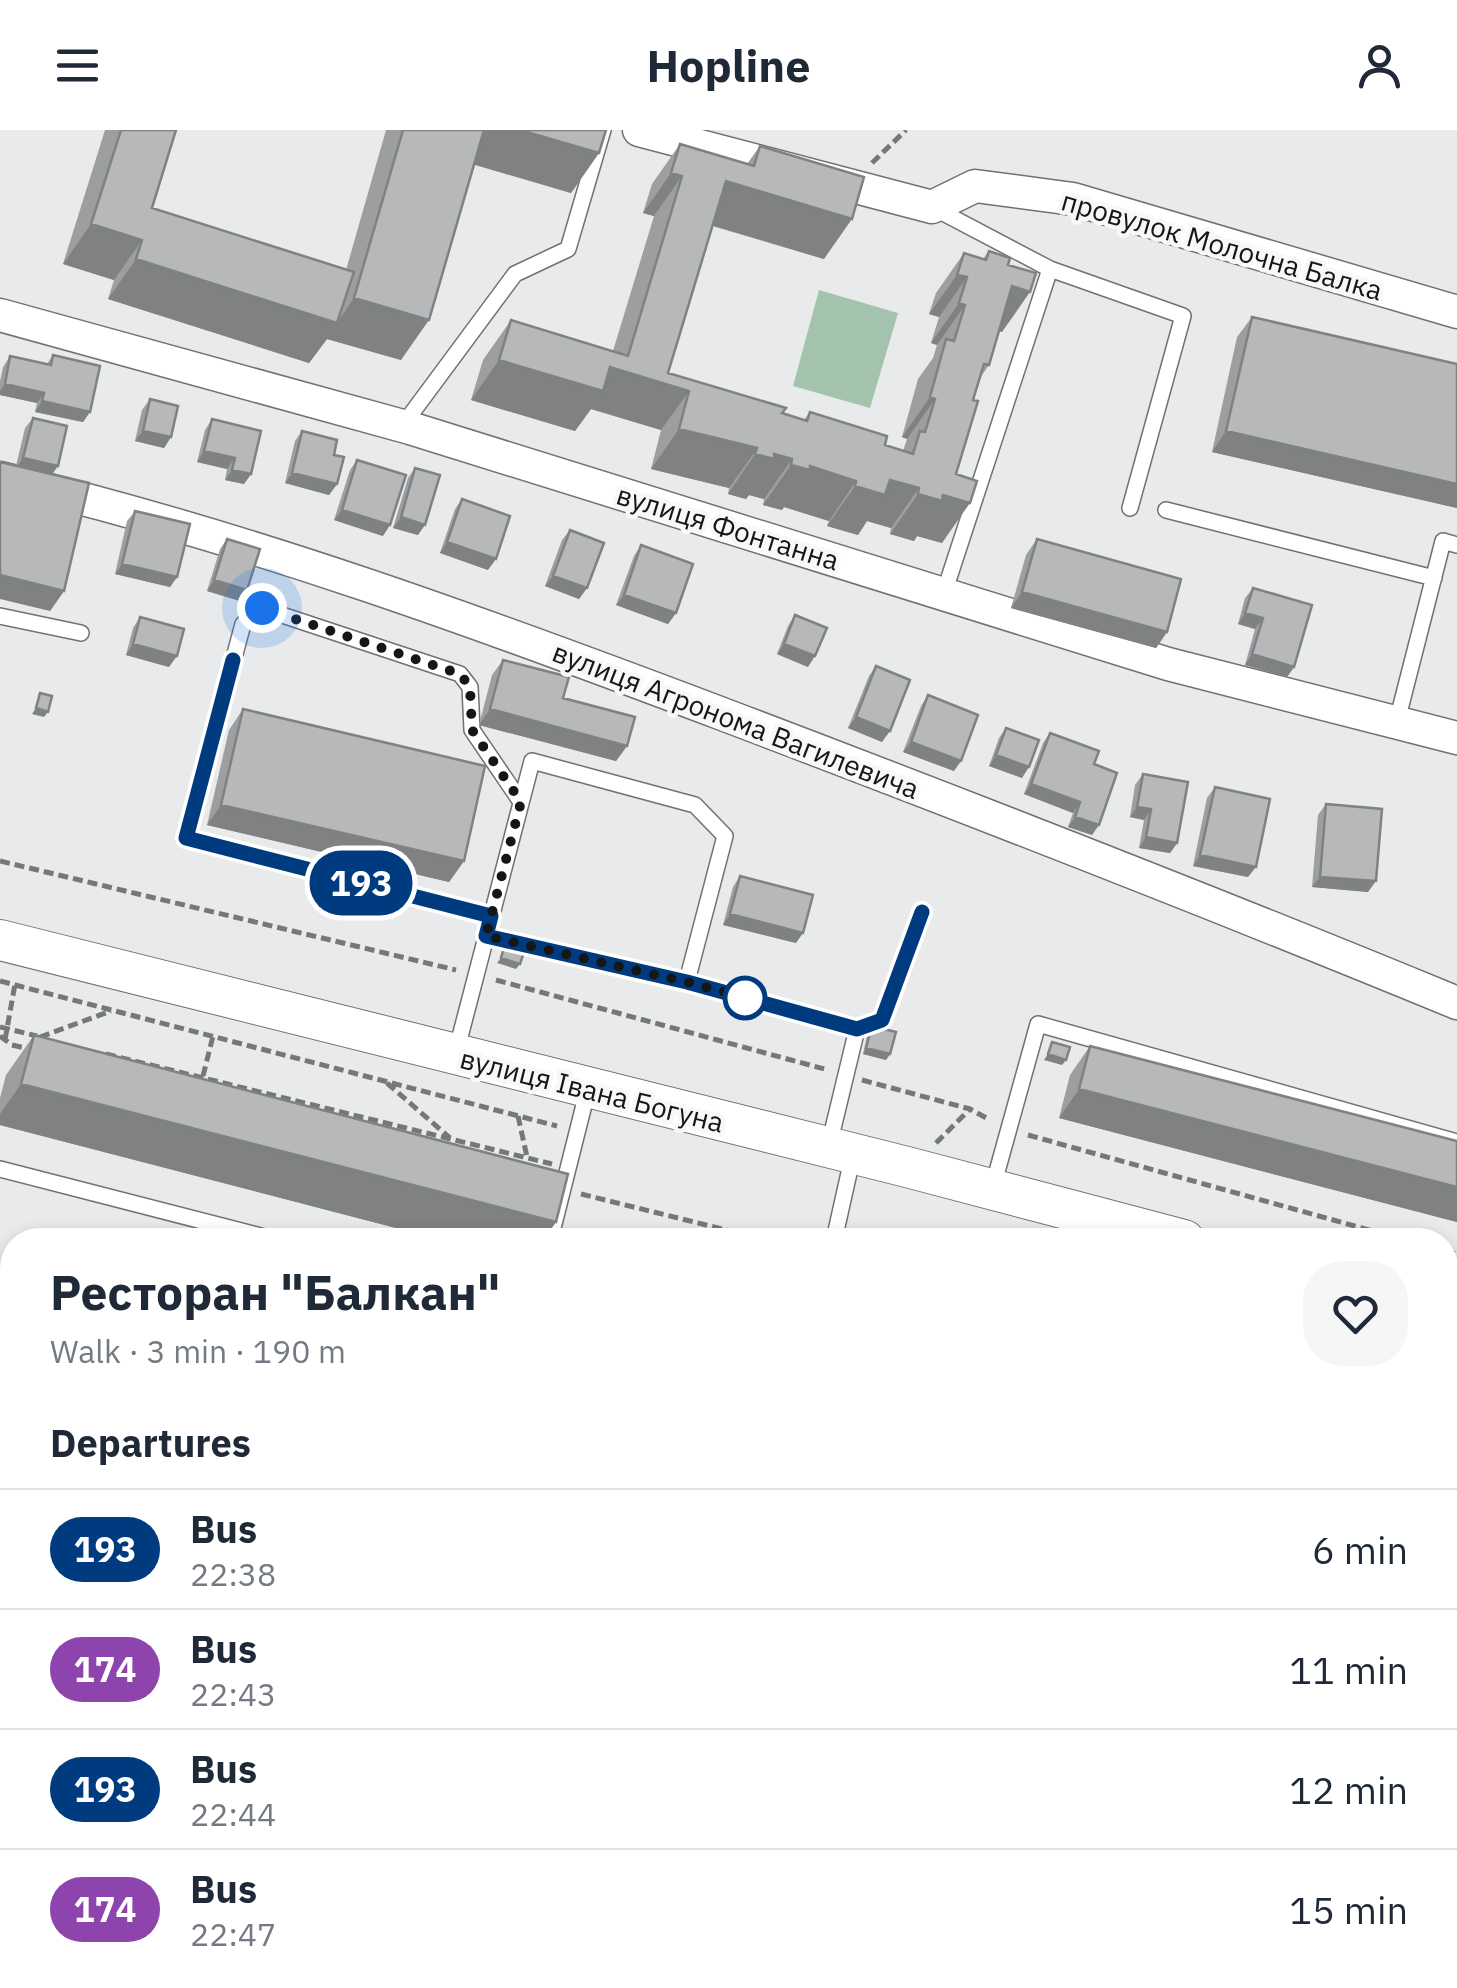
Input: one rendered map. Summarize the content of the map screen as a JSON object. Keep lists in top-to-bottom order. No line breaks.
{"streets":{"street":["провулок Молочна Балка","вулиця Фонтанна","вулиця Агронома Вагилевича","вулиця Івана Богуна"]},"lines":["bus line 193"],"page":{"header":"Hopline","on_map":"193","heading":[["Ресторан \"Балкан\"","Walk · 3 min · 190 m"],"Departures"],"list":[{"mark":"193","name":"Bus","note":"22:38","value":"6 min"},{"mark":"174","name":"Bus","note":"22:43","value":"11 min"},{"mark":"193","name":"Bus","note":"22:44","value":"12 min"},{"mark":"174","name":"Bus","note":"22:47","value":"15 min"}]}}
